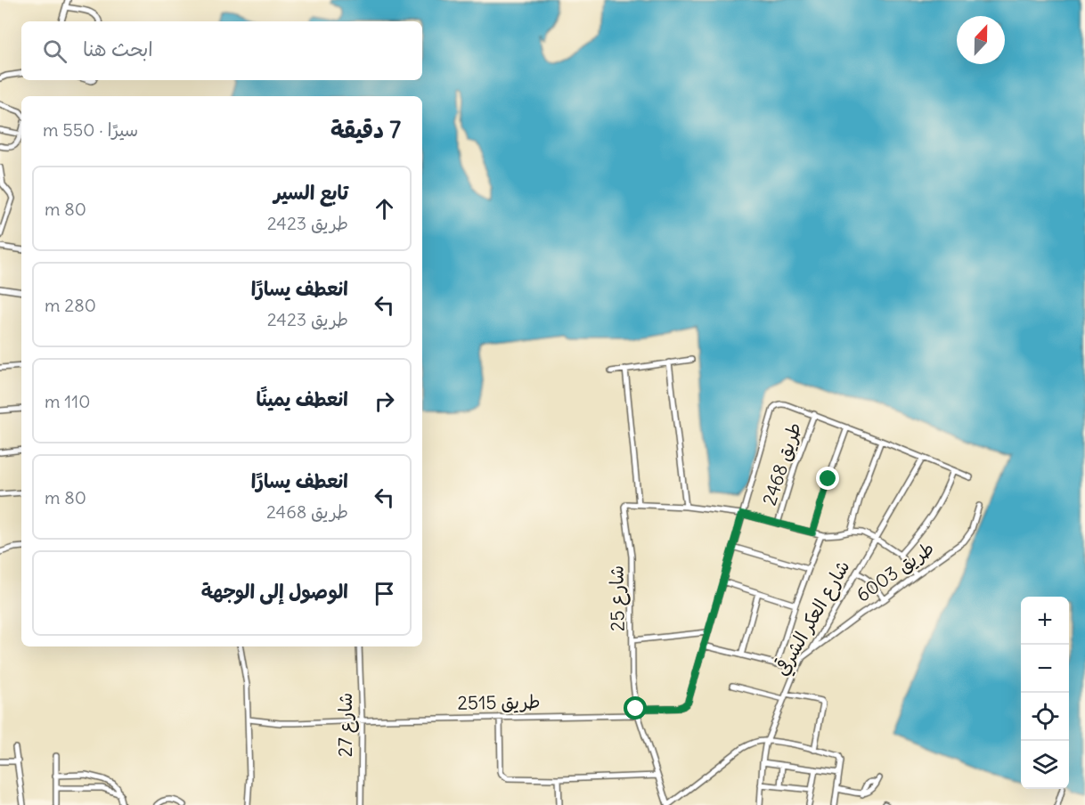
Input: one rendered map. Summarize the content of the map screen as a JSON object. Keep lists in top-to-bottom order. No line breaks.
{"streets":{"street":["طريق 2468","طريق 6003","شارع 25","شارع العكر الشرقي","طريق 2515","شارع 27"]},"crossings":[["طريق 6003","شارع العكر الشرقي"],["شارع 25","طريق 2515"],["طريق 2515","شارع 27"]],"north":"top","page":{"search":"ابحث هنا","heading":["7 دقيقة","سيرًا · 550 m"],"list":[["تابع السير","طريق 2423","80 m"],["انعطف يسارًا","طريق 2423","280 m"],["انعطف يمينًا","110 m"],["انعطف يسارًا","طريق 2468","80 m"],"الوصول إلى الوجهة"],"map_buttons":["+","−"]}}
